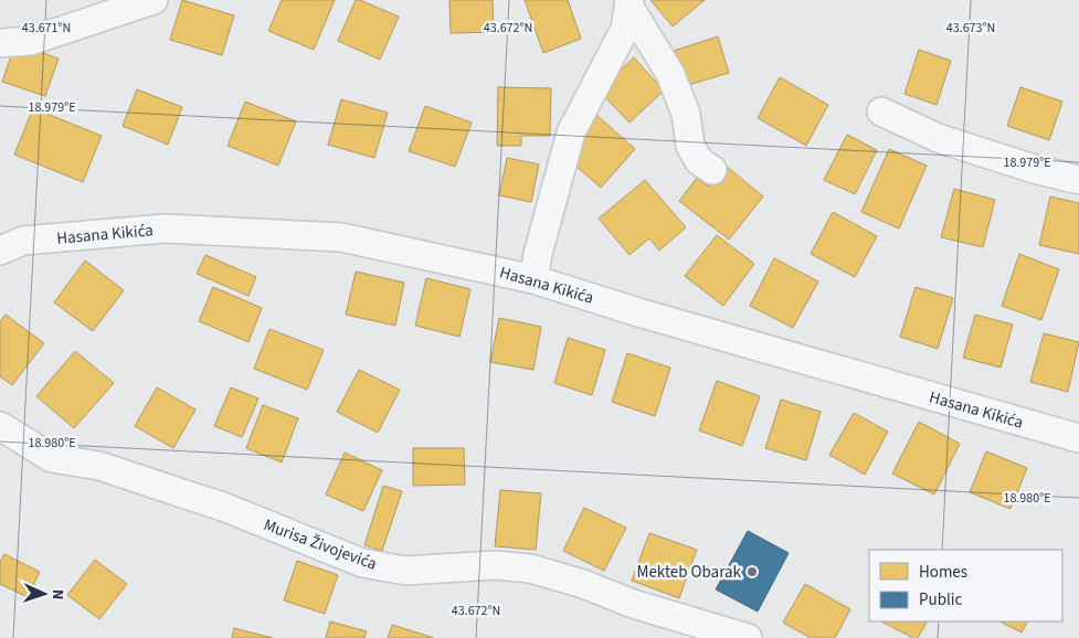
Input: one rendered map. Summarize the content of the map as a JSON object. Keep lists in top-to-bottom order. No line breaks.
{"streets":{"street":["Hasana Kikića","Murisa Živojevića"]},"places":["Mekteb Obarak"],"legend":["Homes","Public"],"north":"right","coordinates":["43.671°N","43.672°N","43.673°N","18.979°E","18.980°E"]}
